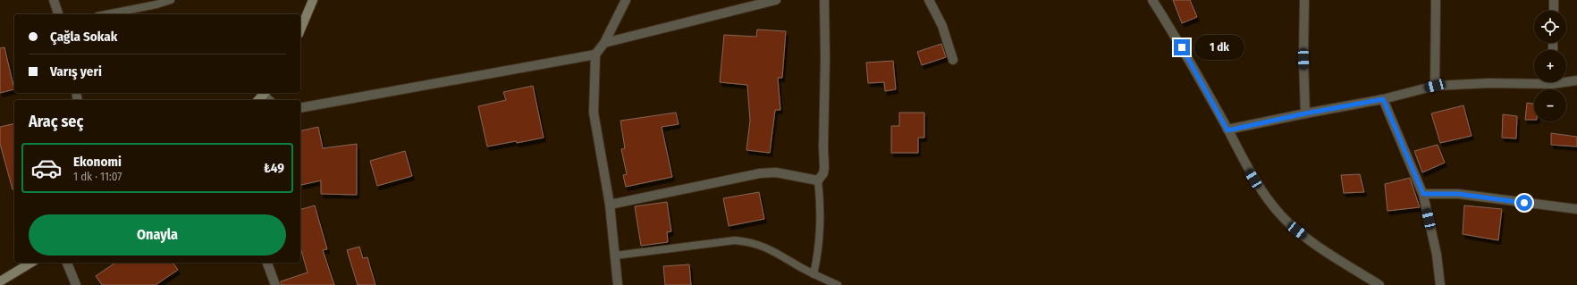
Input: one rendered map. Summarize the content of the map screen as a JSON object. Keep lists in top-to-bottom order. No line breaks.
{"page":{"map_buttons":["+","−"],"banner":["Çağla Sokak","Varış yeri"],"bubble":"1 dk","heading":"Araç seç","list":[{"name":"Ekonomi","note":"1 dk · 11:07","value":"₺49"}],"buttons":"Onayla"}}
